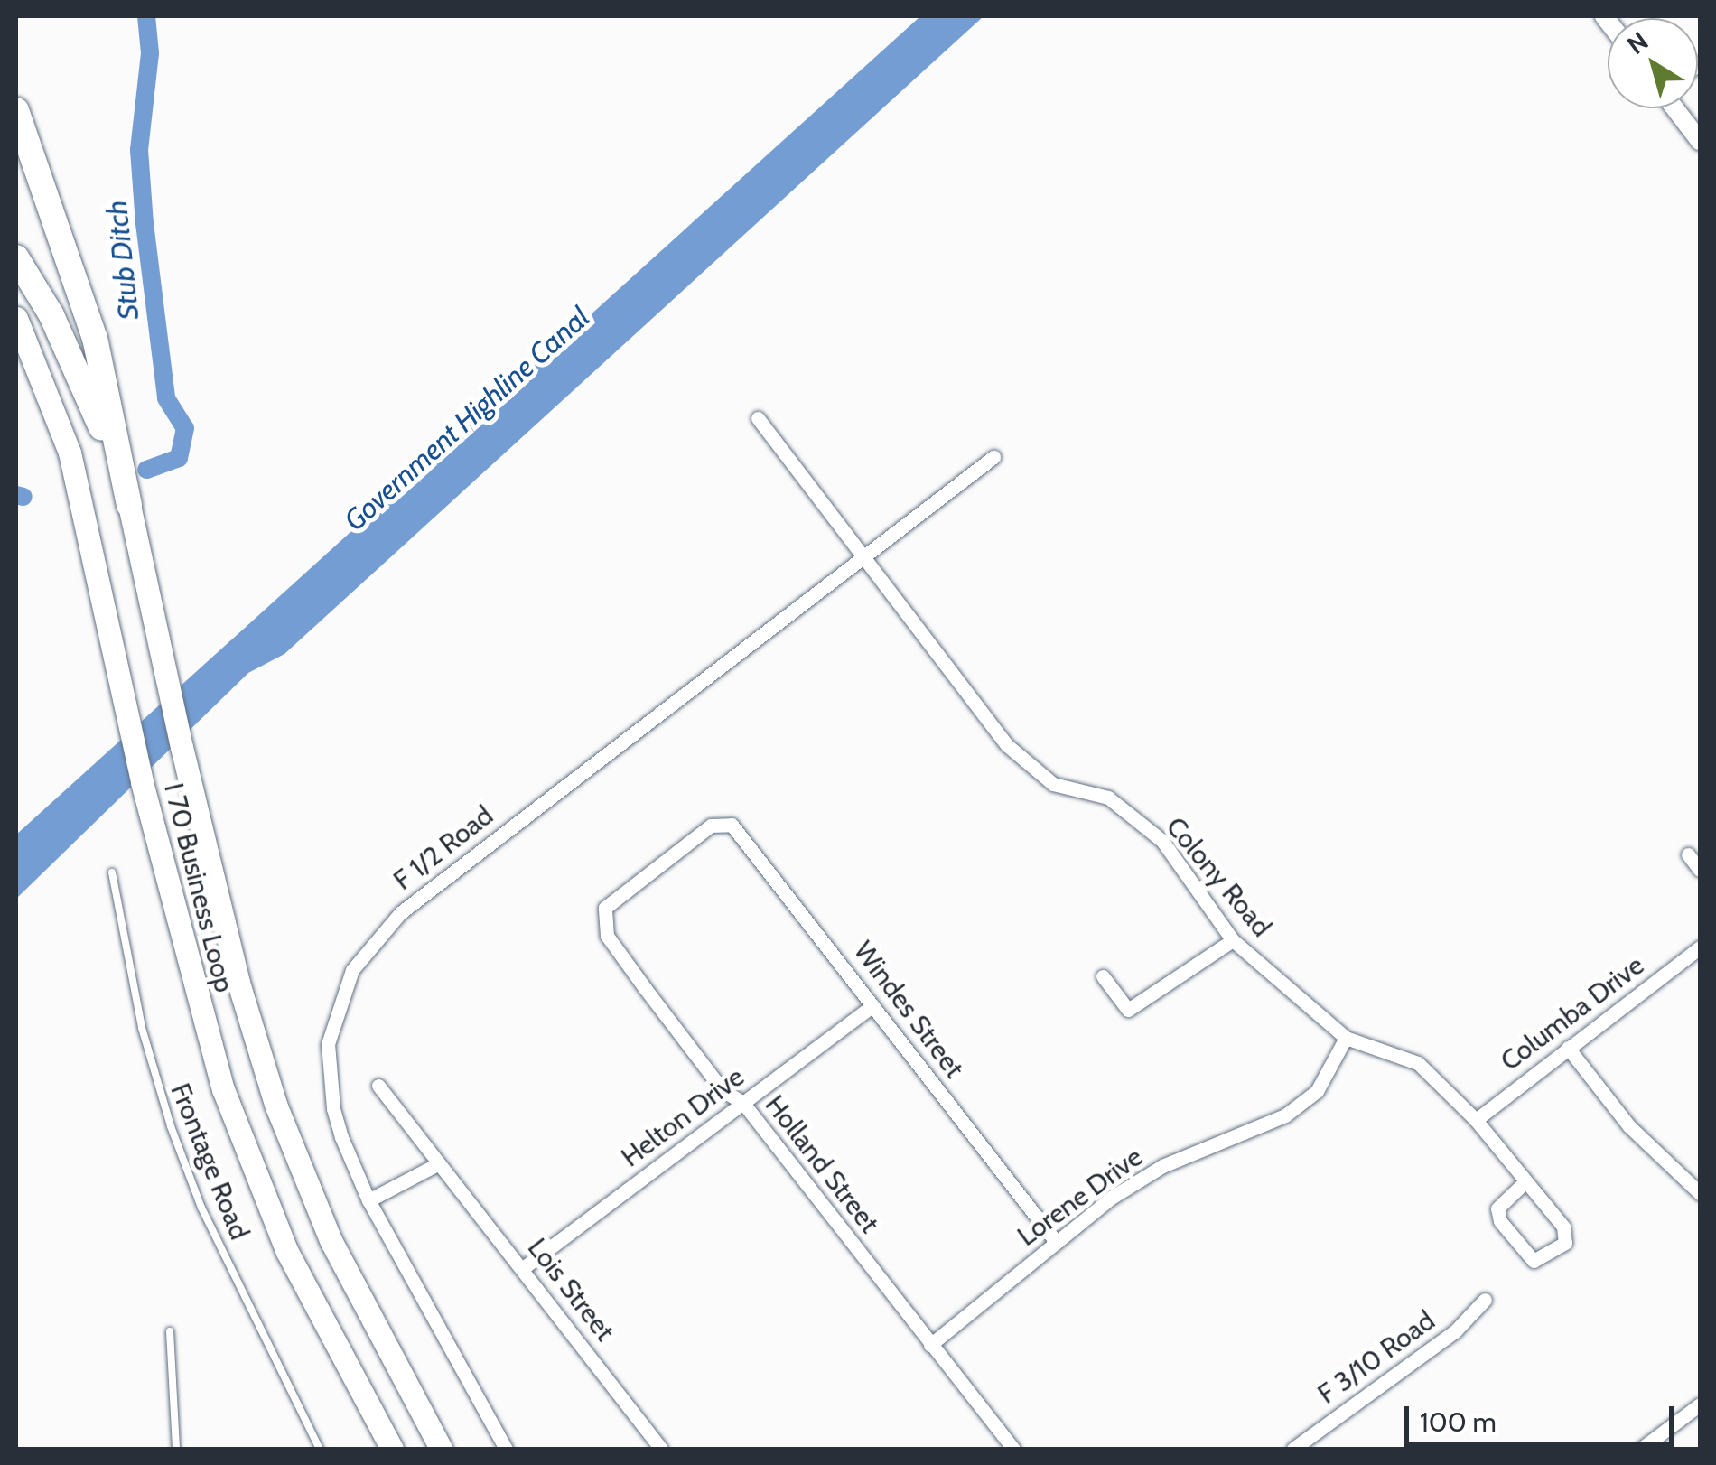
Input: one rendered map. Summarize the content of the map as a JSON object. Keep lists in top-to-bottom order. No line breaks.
{"streets":{"main road":["I 70 Business Loop"],"street":["F 1/2 Road","Colony Road","Windes Street","Columba Drive","Helton Drive","Holland Street","Lorene Drive","Lois Street","F 3/10 Road"],"lane":["Frontage Road"]},"crossings":[["F 1/2 Road","Colony Road"],["Colony Road","Columba Drive"],["Colony Road","Lorene Drive"],["Windes Street","Helton Drive"],["Windes Street","Holland Street"],["Windes Street","Lorene Drive"],["Helton Drive","Holland Street"],["Helton Drive","Lois Street"],["Holland Street","Lorene Drive"]],"water":["Stub Ditch","Government Highline Canal"],"scale_bar":"100 m","north":"top left"}
